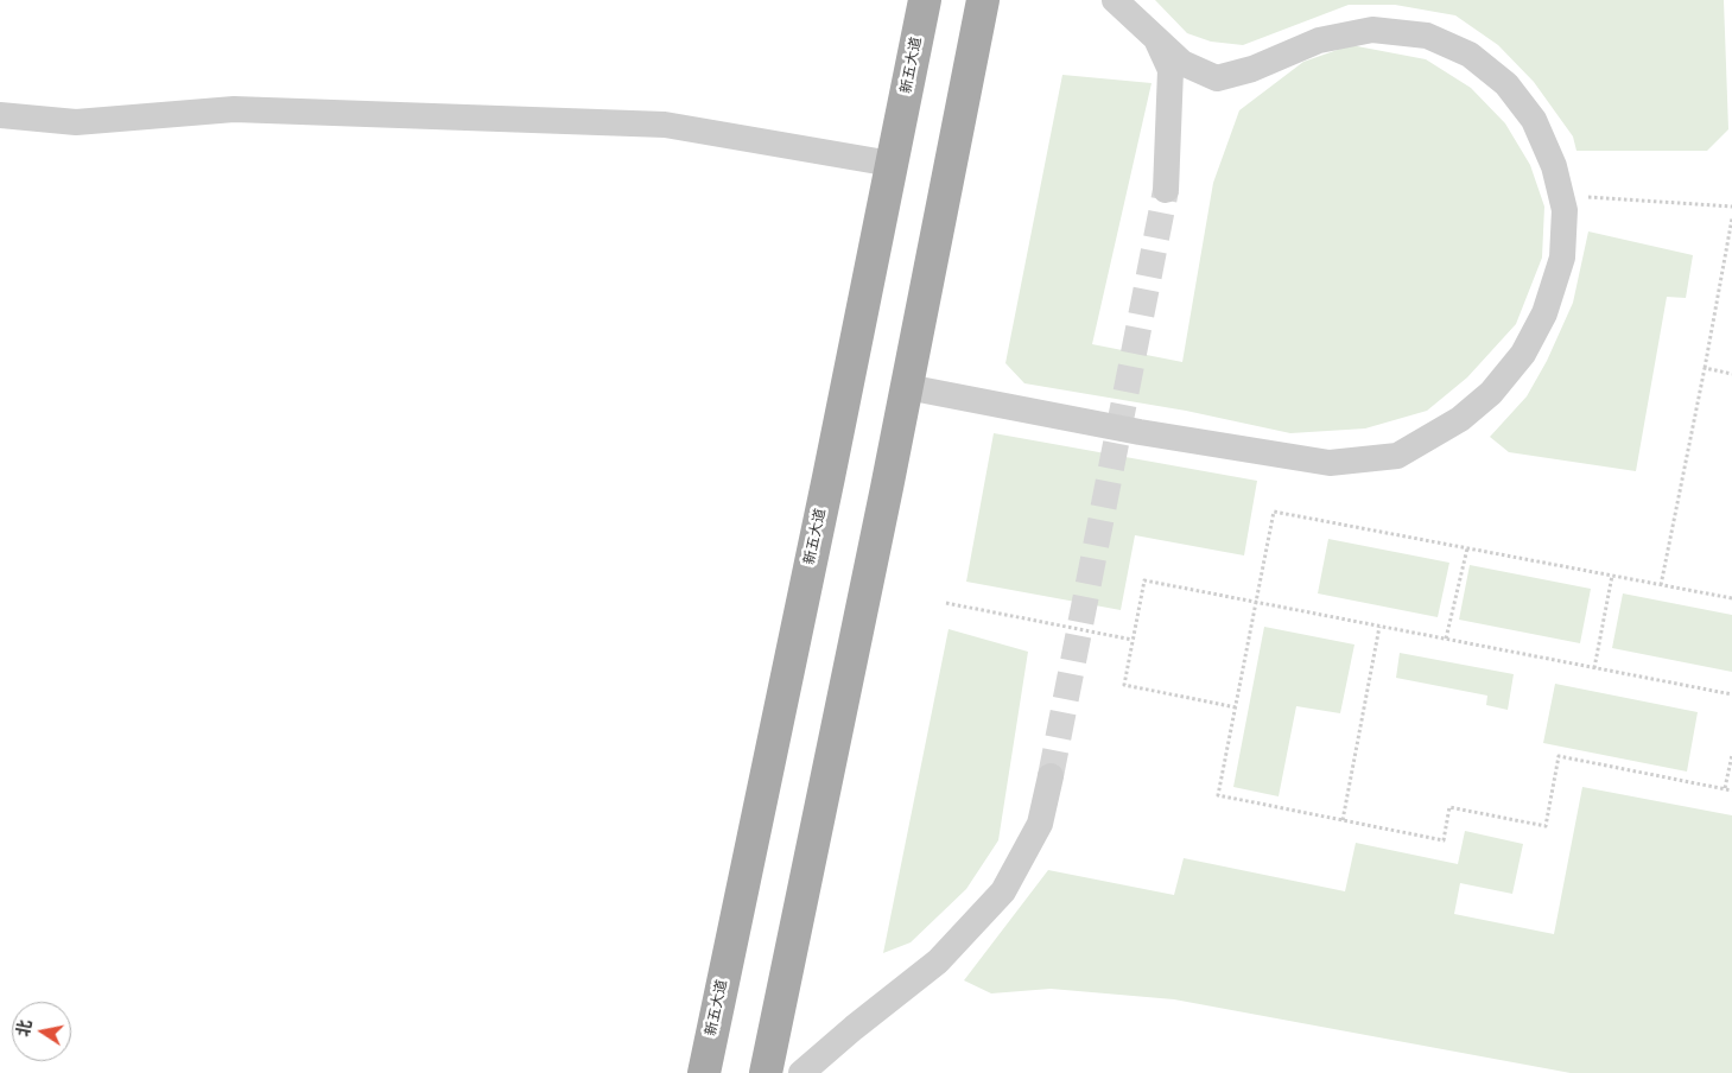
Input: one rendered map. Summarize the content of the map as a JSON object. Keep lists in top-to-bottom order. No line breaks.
{"streets":{"main road":["新五大道"]},"north":"left"}
